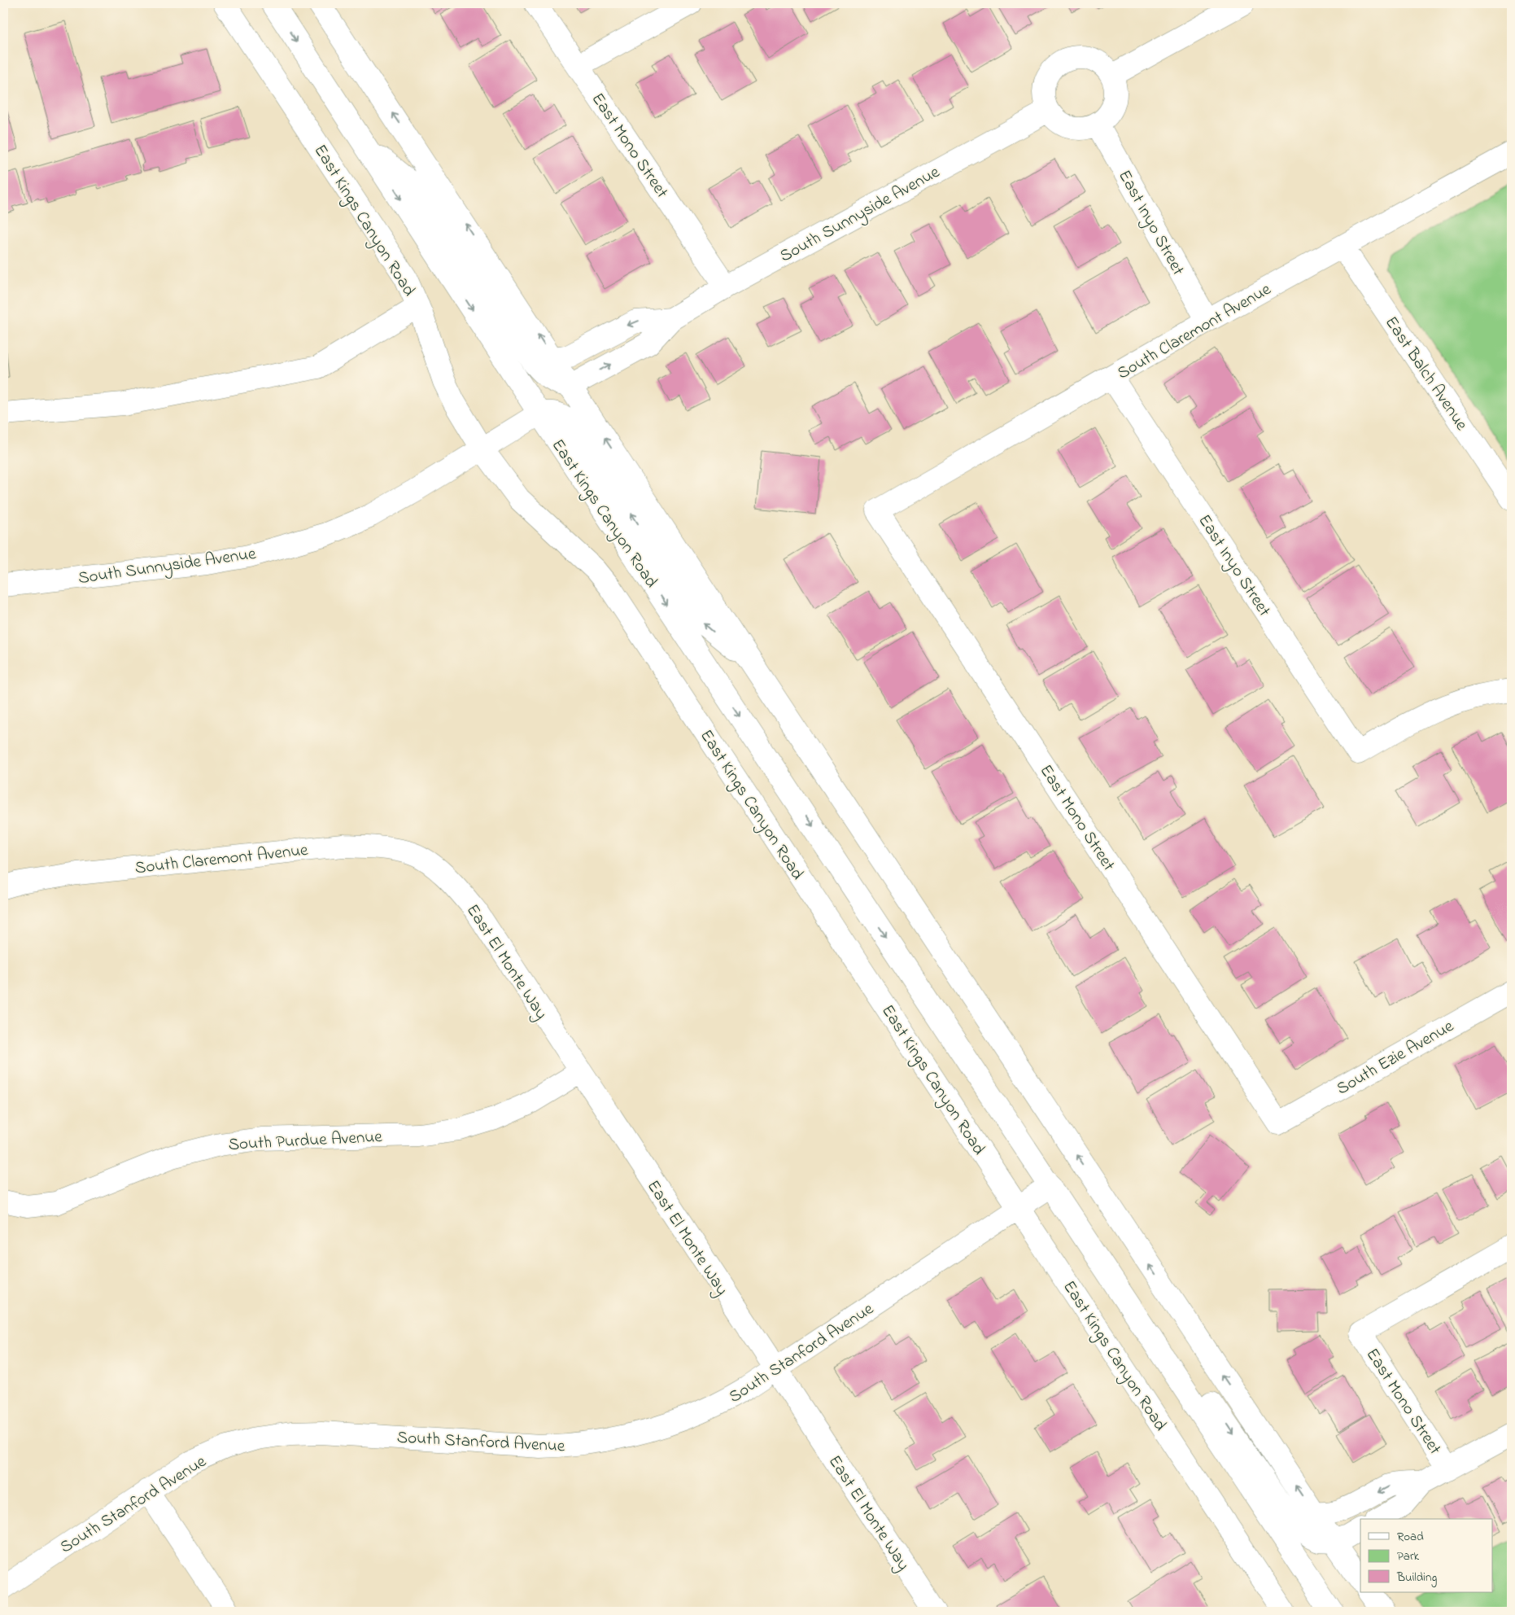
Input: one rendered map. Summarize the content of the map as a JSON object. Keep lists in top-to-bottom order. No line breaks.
{"streets":{"street":["East Mono Street","South Sunnyside Avenue","East Kings Canyon Road","East Inyo Street","South Claremont Avenue","East Balch Avenue","East El Monte Way","South Ezie Avenue","South Purdue Avenue","South Stanford Avenue"]},"crossings":[["East Mono Street","South Sunnyside Avenue"],["East Mono Street","South Claremont Avenue"],["East Mono Street","South Ezie Avenue"],["South Sunnyside Avenue","East Kings Canyon Road"],["South Sunnyside Avenue","East Inyo Street"],["East Kings Canyon Road","South Stanford Avenue"],["East Inyo Street","South Claremont Avenue"],["South Claremont Avenue","East Balch Avenue"],["South Claremont Avenue","East El Monte Way"],["East El Monte Way","South Purdue Avenue"],["East El Monte Way","South Stanford Avenue"]],"legend":["Road","Park","Building"]}
